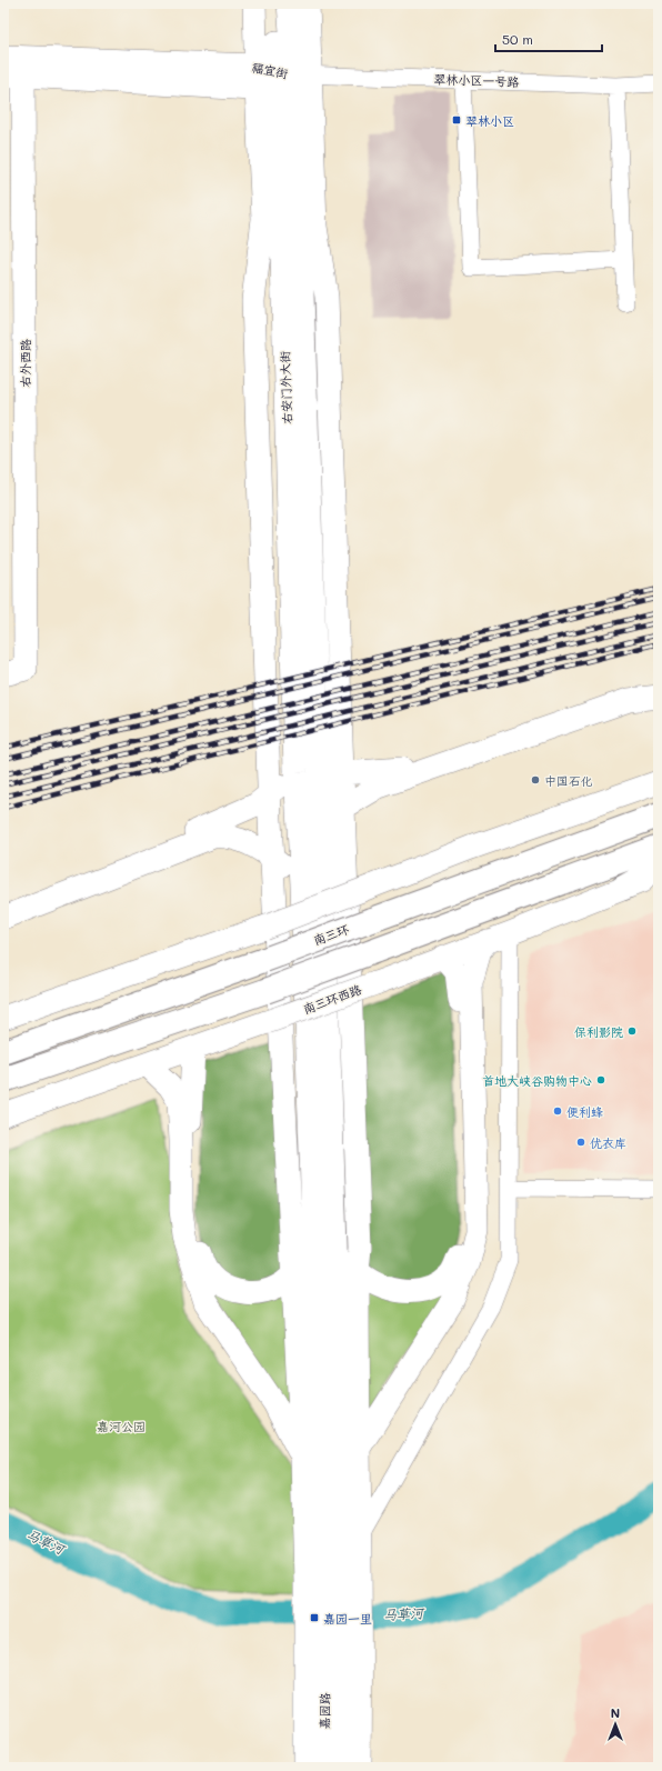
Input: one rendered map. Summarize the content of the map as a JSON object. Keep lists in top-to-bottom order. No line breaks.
{"streets":{"highway":["南三环"],"main road":["福宜街","右外西路","右安门外大街","南三环西路","嘉园路"],"street":["翠林小区一号路"]},"crossings":[["福宜街","翠林小区一号路"],["福宜街","右外西路"],["福宜街","右安门外大街"],["翠林小区一号路","右安门外大街"]],"water":["马草河"],"parks":["嘉河公园"],"places":{"transit":["翠林小区","嘉园一里"],"other":["中国石化","保利影院","首地大峡谷购物中心","便利蜂","优衣库"]},"scale_bar":"50 m","north":"top"}
